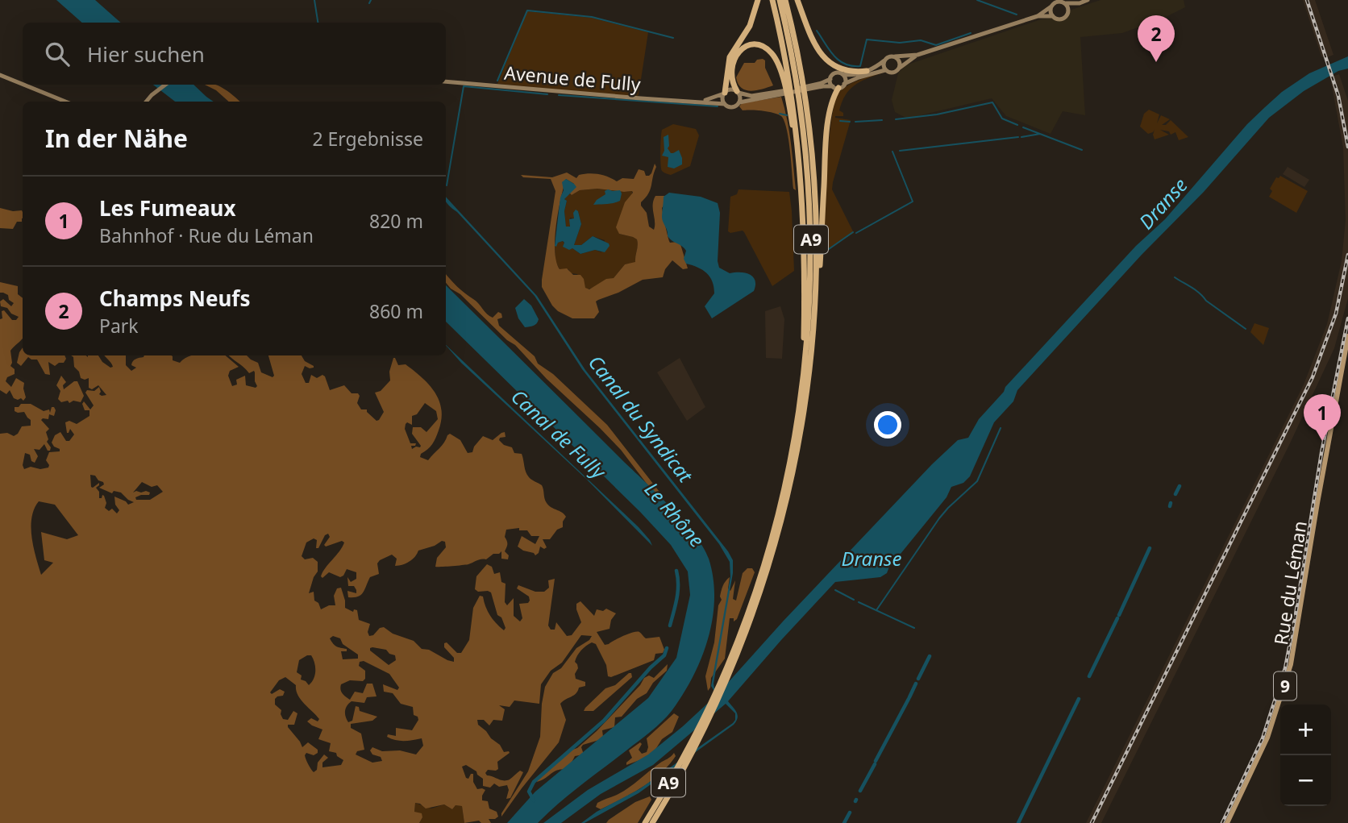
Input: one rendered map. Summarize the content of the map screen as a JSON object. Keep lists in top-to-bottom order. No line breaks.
{"streets":{"highway":["A9"],"main road":["Avenue de Fully","Rue du Léman","9"]},"water":["Dranse","Canal du Syndicat","Canal de Fully","Le Rhône"],"page":{"pins":["2","1"],"search":"Hier suchen","heading":["In der Nähe","2 Ergebnisse"],"list":[{"mark":"1","name":"Les Fumeaux","note":"Bahnhof · Rue du Léman","value":"820 m"},{"mark":"2","name":"Champs Neufs","note":"Park","value":"860 m"}],"map_buttons":["+","−"]}}
